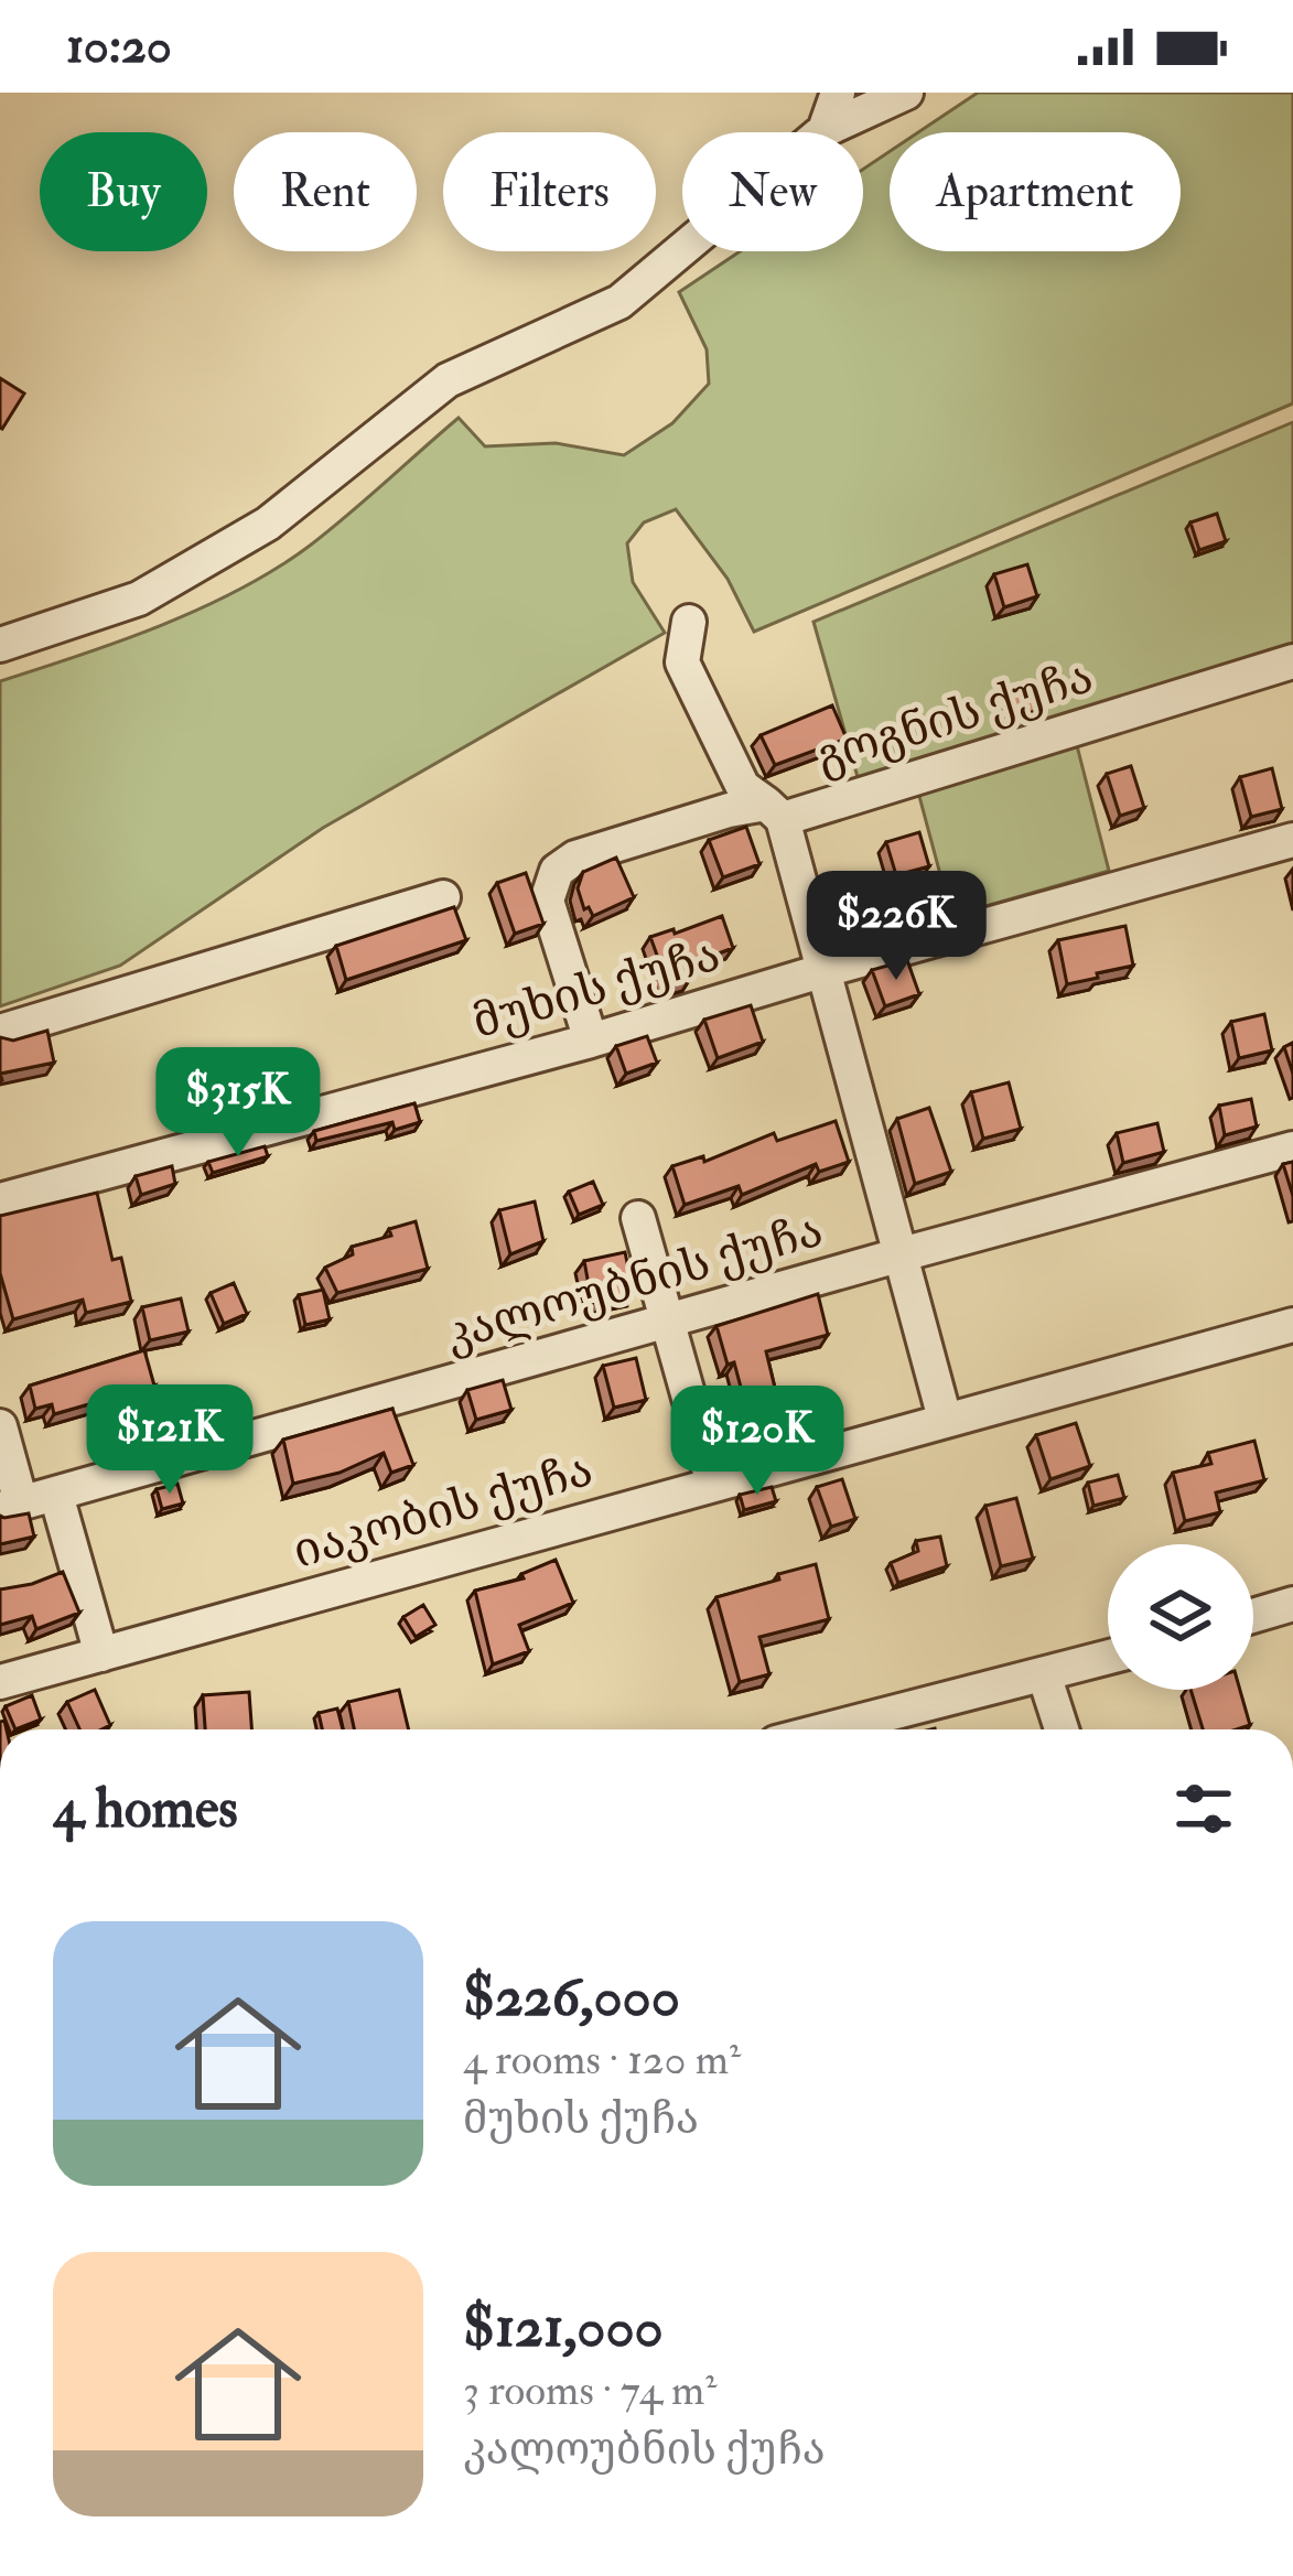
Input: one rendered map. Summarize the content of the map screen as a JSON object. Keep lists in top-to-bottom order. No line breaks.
{"streets":{"street":["გოგნის ქუჩა","მუხის ქუჩა","კალოუბნის ქუჩა","იაკობის ქუჩა"]},"crossings":[["გოგნის ქუჩა","მუხის ქუჩა"],["გოგნის ქუჩა","კალოუბნის ქუჩა"],["გოგნის ქუჩა","იაკობის ქუჩა"]],"page":{"status":"10:20","chip":["Buy","Rent","Filters","New","Apartment"],"price":["$226K","$315K","$121K","$120K"],"heading":"4 homes","list":[{"name":"$226,000","note":"4 rooms · 120 m² · მუხის ქუჩა"},{"name":"$121,000","note":"3 rooms · 74 m² · კალოუბნის ქუჩა"}]}}
